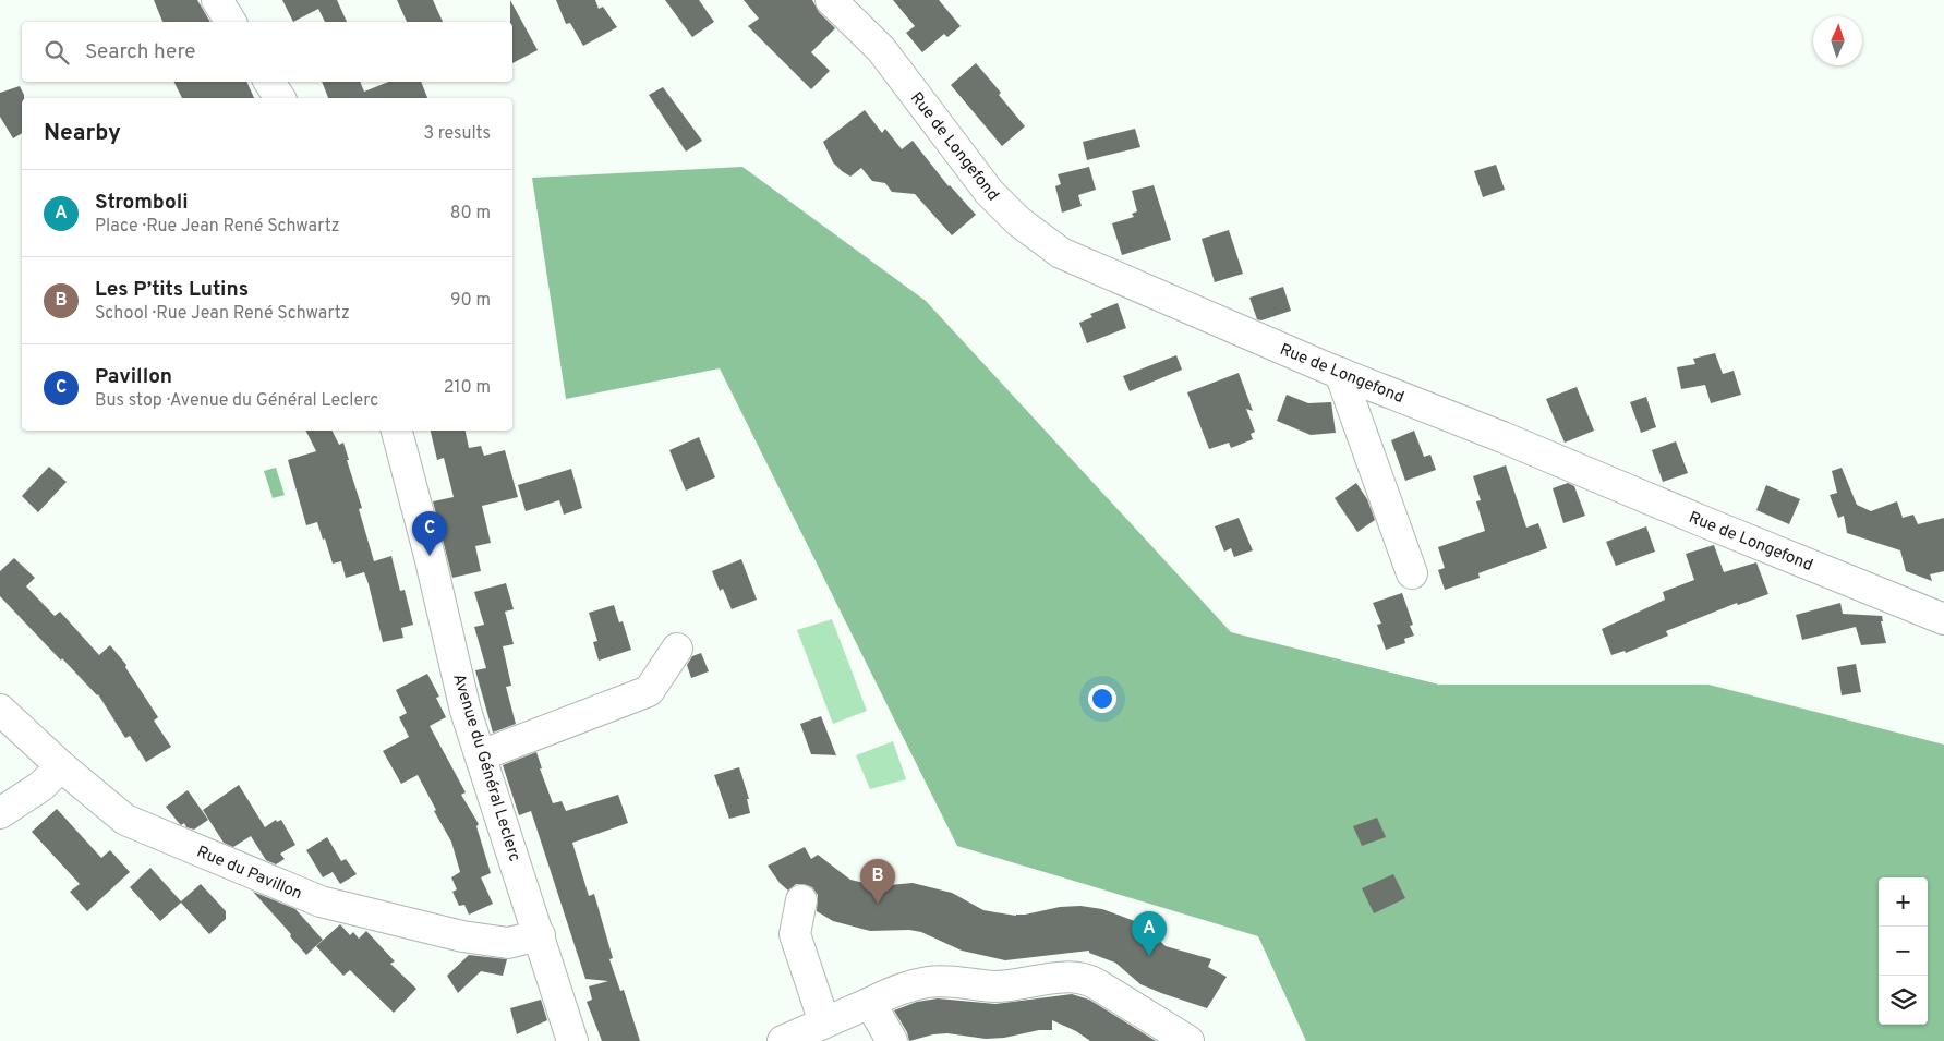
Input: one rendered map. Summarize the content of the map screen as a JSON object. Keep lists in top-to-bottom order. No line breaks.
{"streets":{"street":["Rue de Longefond","Avenue du Général Leclerc","Rue du Pavillon"]},"crossings":[["Avenue du Général Leclerc","Rue du Pavillon"]],"north":"top","page":{"search":"Search here","heading":["Nearby","3 results"],"list":[{"mark":"A","name":"Stromboli","note":"Place · Rue Jean René Schwartz","value":"80 m"},{"mark":"B","name":"Les P’tits Lutins","note":"School · Rue Jean René Schwartz","value":"90 m"},{"mark":"C","name":"Pavillon","note":"Bus stop · Avenue du Général Leclerc","value":"210 m"}],"pins":["C","B","A"],"map_buttons":["+","−"]}}
